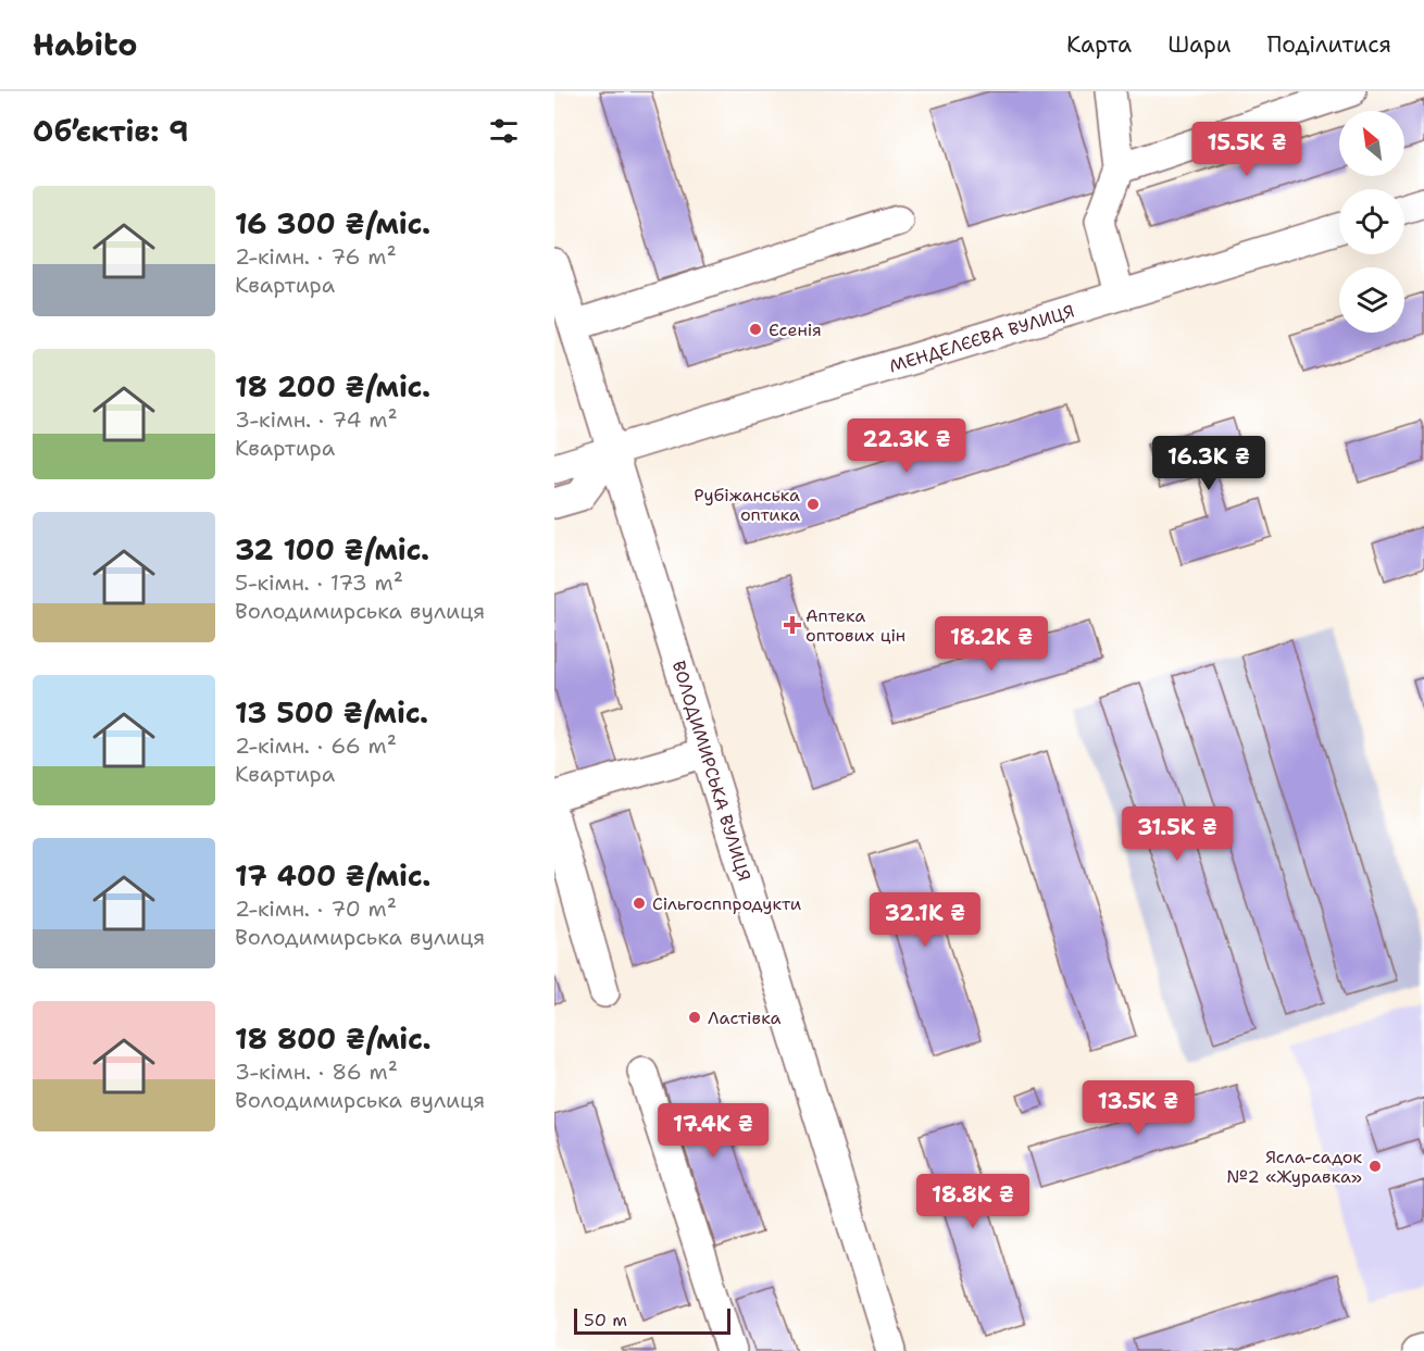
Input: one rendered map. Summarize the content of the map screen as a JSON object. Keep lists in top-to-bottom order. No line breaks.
{"streets":{"street":["МЕНДЕЛЄЄВА ВУЛИЦЯ","ВОЛОДИМИРСЬКА ВУЛИЦЯ"]},"crossings":[["МЕНДЕЛЄЄВА ВУЛИЦЯ","ВОЛОДИМИРСЬКА ВУЛИЦЯ"]],"places":{"other":["Єсенія","Рубіжанська оптика","Сільгосппродукти","Ластівка","Ясла-садок №2 «Журавка»"],"health":["Аптека оптових цін"]},"scale_bar":"50 m","north":"top left","page":{"header":"Habito","nav":["Карта","Шари","Поділитися"],"heading":"Об’єктів: 9","price":["15.5K ₴","22.3K ₴","16.3K ₴","18.2K ₴","31.5K ₴","32.1K ₴","13.5K ₴","17.4K ₴","18.8K ₴"],"list":[{"name":"16 300 ₴/міс.","note":"2-кімн. · 76 m² · Квартира"},{"name":"18 200 ₴/міс.","note":"3-кімн. · 74 m² · Квартира"},{"name":"32 100 ₴/міс.","note":"5-кімн. · 173 m² · Володимирська вулиця"},{"name":"13 500 ₴/міс.","note":"2-кімн. · 66 m² · Квартира"},{"name":"17 400 ₴/міс.","note":"2-кімн. · 70 m² · Володимирська вулиця"},{"name":"18 800 ₴/міс.","note":"3-кімн. · 86 m² · Володимирська вулиця"}],"scale":"50 m"}}
